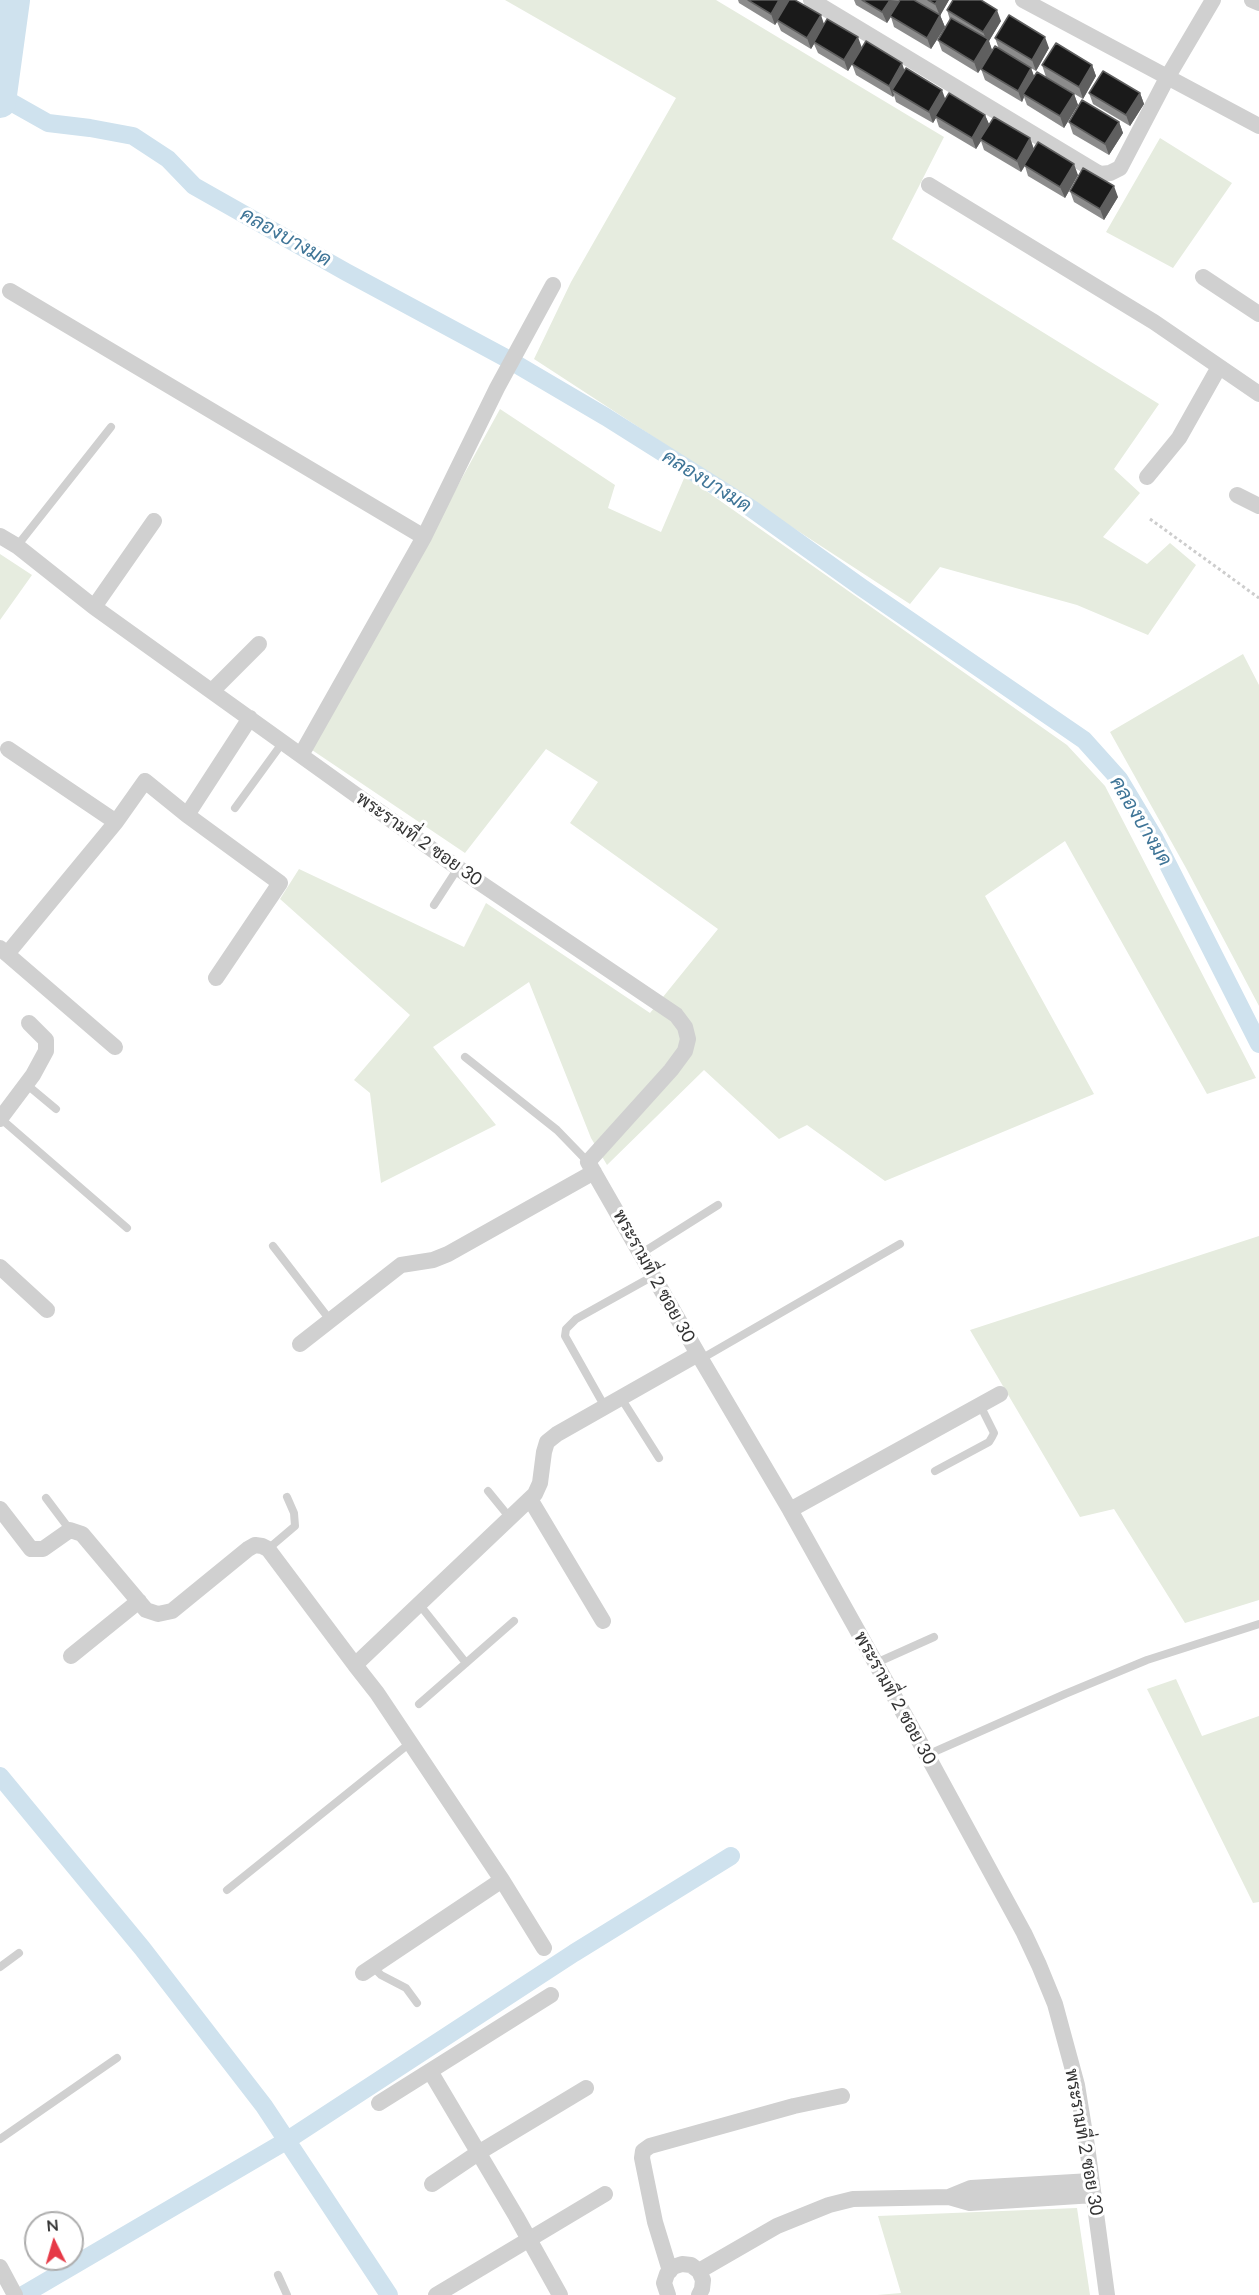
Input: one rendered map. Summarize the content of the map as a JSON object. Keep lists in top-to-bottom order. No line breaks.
{"streets":{"street":["พระรามที่ 2 ซอย 30"]},"water":["คลองบางมด"],"north":"top"}
